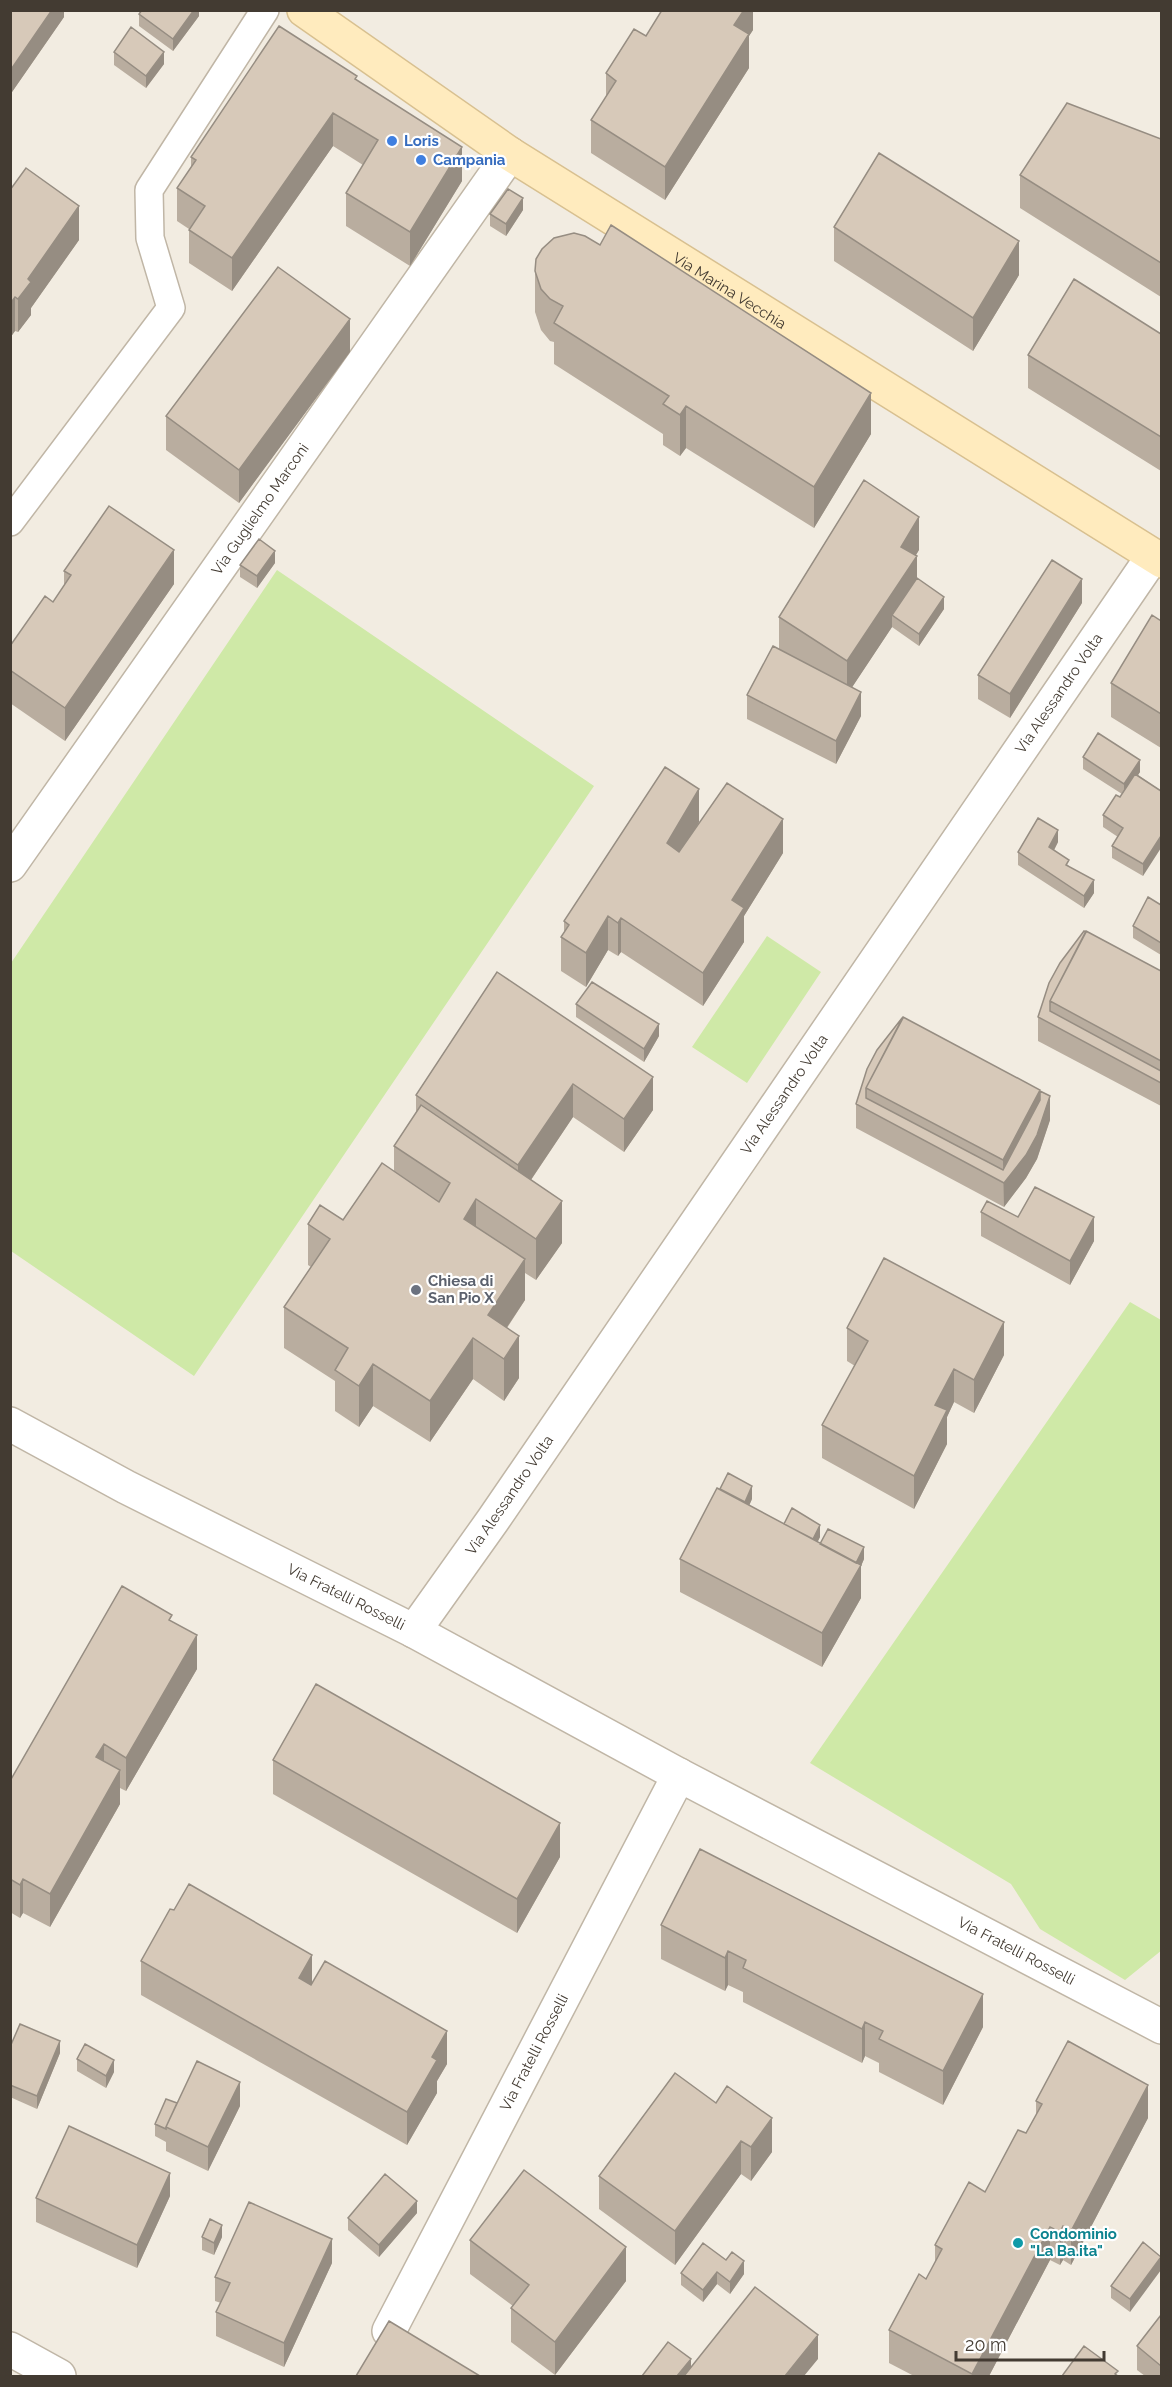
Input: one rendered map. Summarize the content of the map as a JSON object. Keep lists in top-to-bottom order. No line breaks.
{"streets":{"main road":["Via Marina Vecchia"],"street":["Via Guglielmo Marconi","Via Alessandro Volta","Via Fratelli Rosselli"]},"crossings":[["Via Marina Vecchia","Via Guglielmo Marconi"],["Via Marina Vecchia","Via Alessandro Volta"],["Via Alessandro Volta","Via Fratelli Rosselli"]],"places":["Loris","Campania","Chiesa di San Pio X","Condominio \"La Ba.ita\""],"scale_bar":"20 m"}
